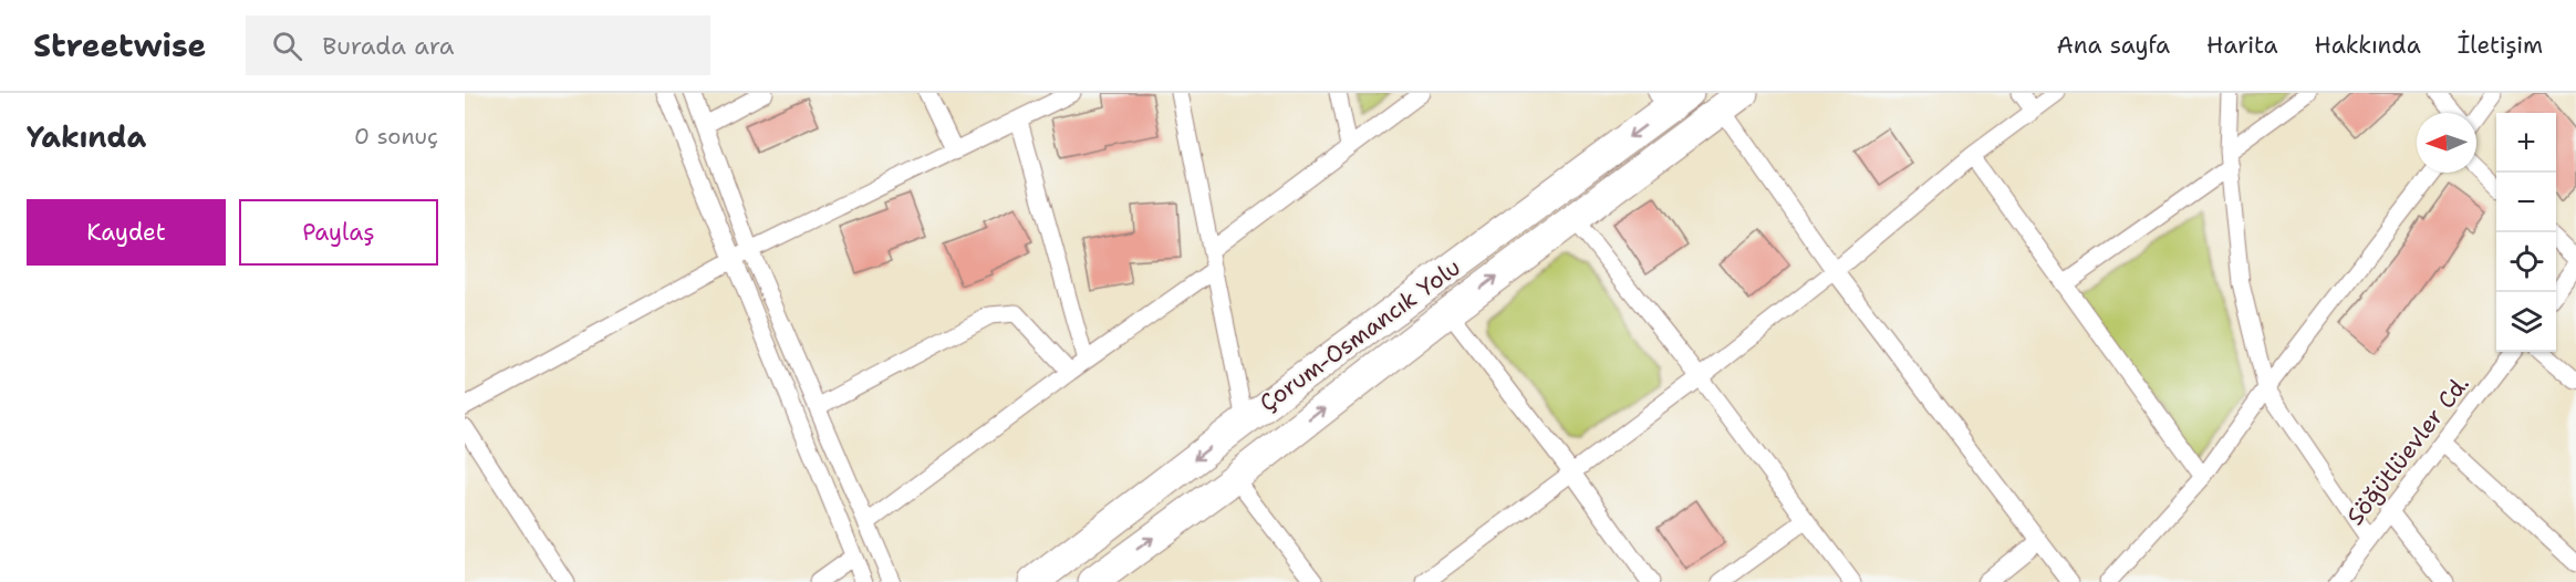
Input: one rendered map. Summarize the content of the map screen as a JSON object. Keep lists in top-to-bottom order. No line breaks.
{"streets":{"highway":["Çorum-Osmancık Yolu"],"street":["Söğütlüevler Cd."]},"north":"left","page":{"header":"Streetwise","search":"Burada ara","nav":["Ana sayfa","Harita","Hakkında","İletişim"],"heading":["Yakında","0 sonuç"],"map_buttons":["+","−"],"buttons":["Kaydet","Paylaş"]}}
